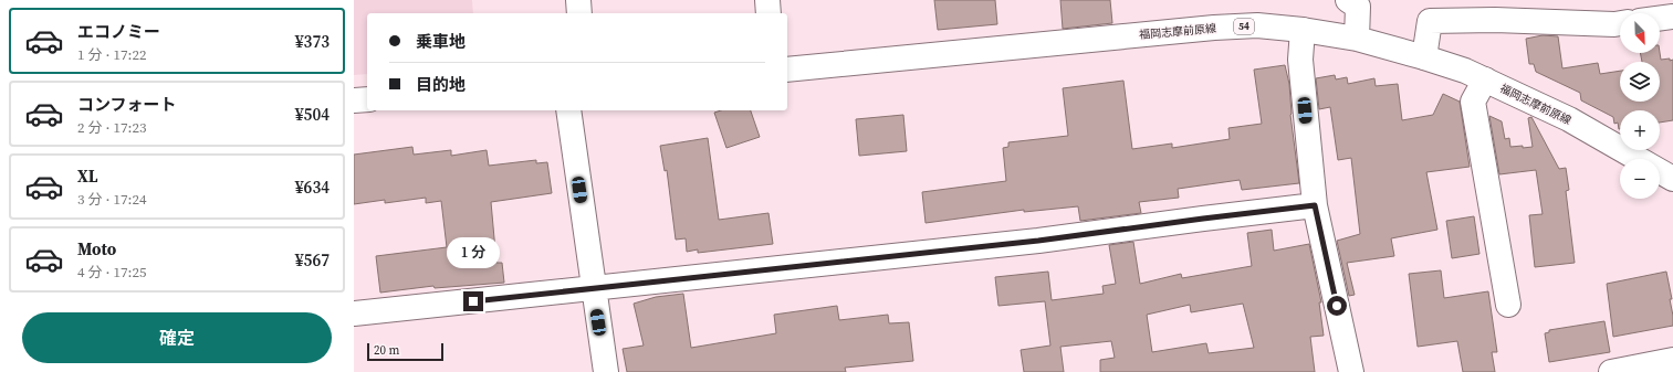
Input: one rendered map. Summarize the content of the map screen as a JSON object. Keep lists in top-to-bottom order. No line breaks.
{"streets":{"street":["54","福岡志摩前原線"]},"scale_bar":"20 m","north":"bottom right","page":{"list":[{"name":"エコノミー","note":"1 分 · 17:22","value":"¥373"},{"name":"コンフォート","note":"2 分 · 17:23","value":"¥504"},{"name":"XL","note":"3 分 · 17:24","value":"¥634"},{"name":"Moto","note":"4 分 · 17:25","value":"¥567"}],"map_buttons":["+","−"],"banner":["乗車地","目的地"],"bubble":"1 分","buttons":"確定","scale":"20 m"}}
